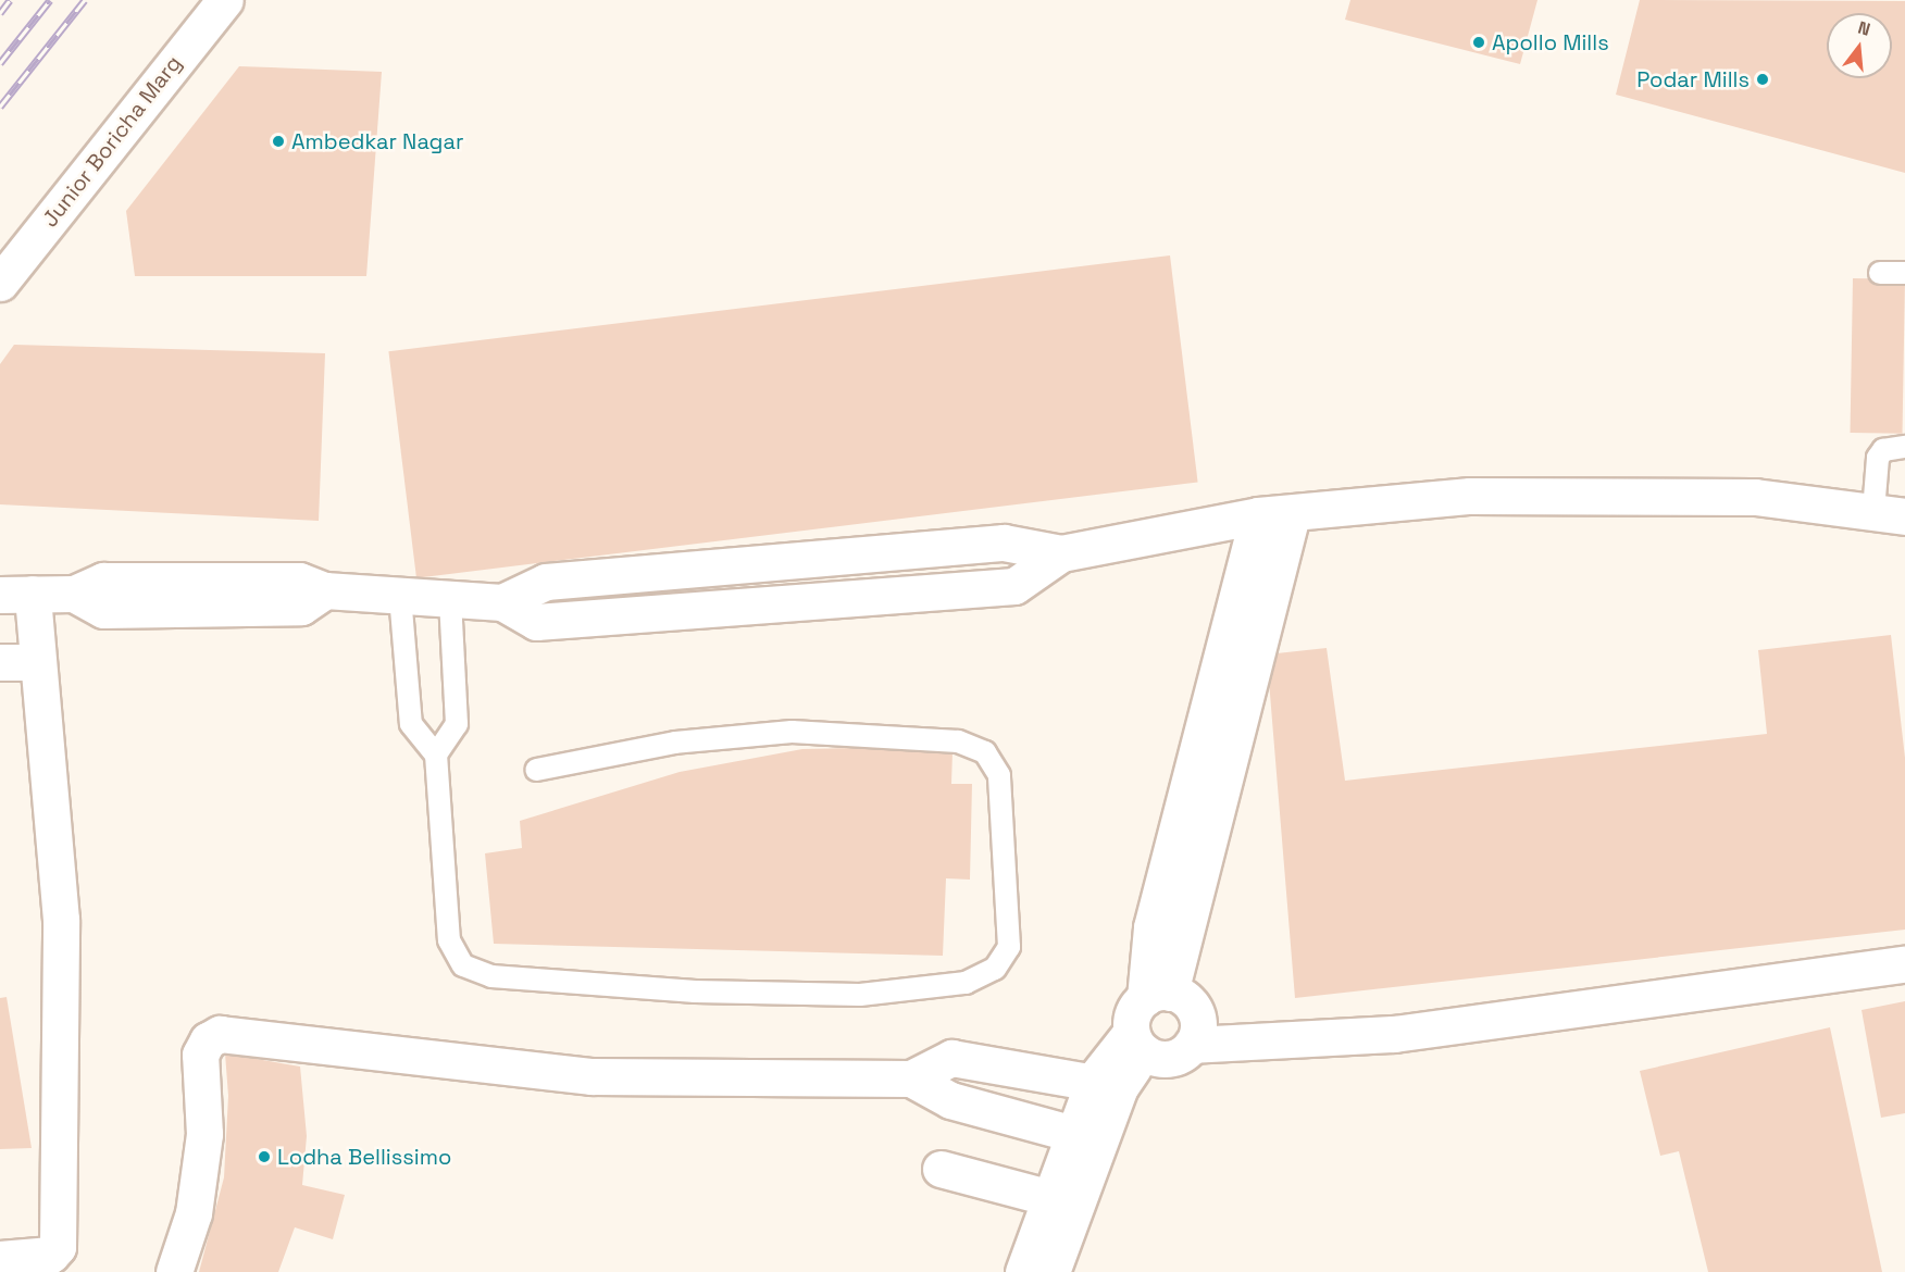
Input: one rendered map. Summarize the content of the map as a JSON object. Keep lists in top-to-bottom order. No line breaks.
{"streets":{"street":["Junior Boricha Marg"]},"places":["Apollo Mills","Podar Mills","Ambedkar Nagar","Lodha Bellissimo"],"north":"top"}
